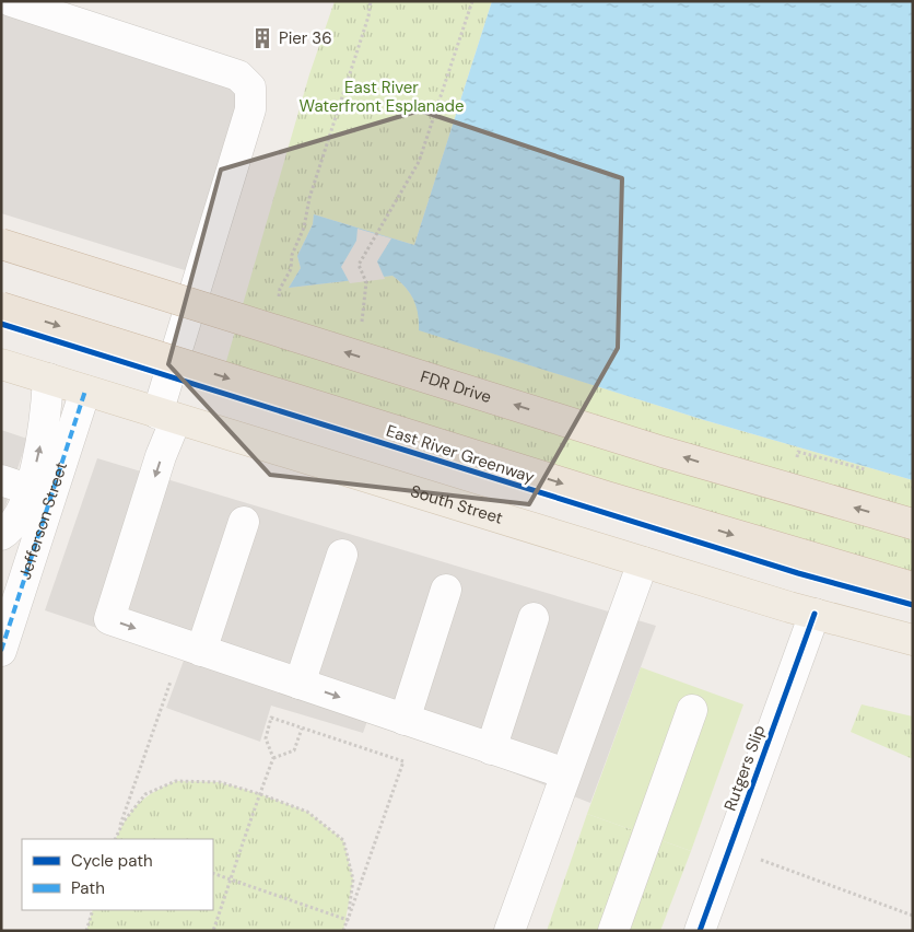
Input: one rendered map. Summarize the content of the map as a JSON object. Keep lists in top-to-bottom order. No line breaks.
{"streets":{"highway":["FDR Drive"],"main road":["South Street"],"street":["Jefferson Street","Rutgers Slip"],"cycle path":["East River Greenway"]},"crossings":[["South Street","Jefferson Street"],["South Street","Rutgers Slip"]],"parks":["East River Waterfront Esplanade"],"places":{"building":["Pier 36"]},"legend":["Cycle path","Path"]}
